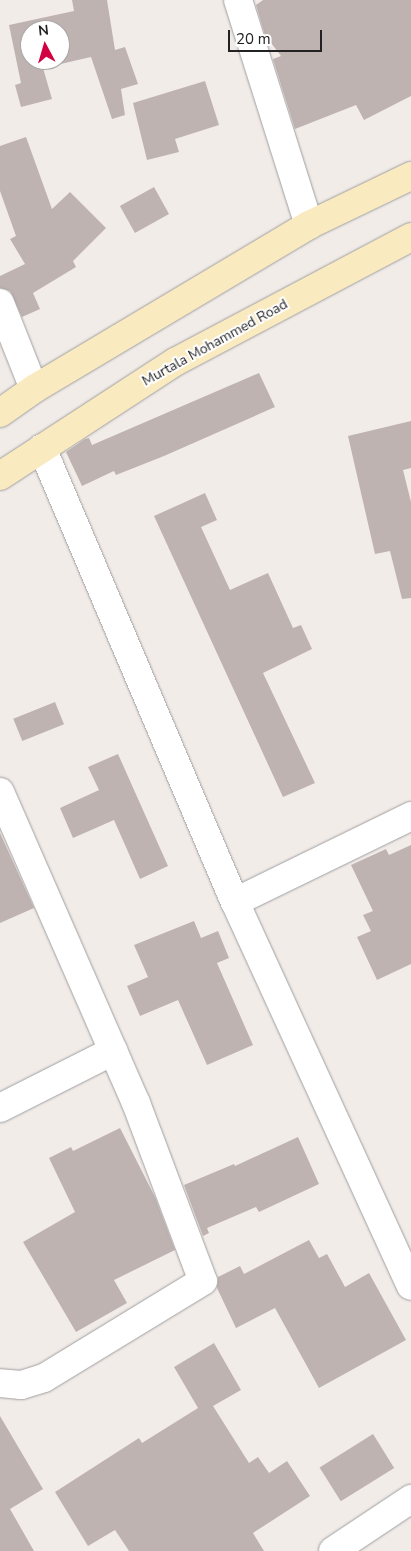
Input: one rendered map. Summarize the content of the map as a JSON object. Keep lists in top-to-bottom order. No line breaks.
{"streets":{"main road":["Murtala Mohammed Road"]},"scale_bar":"20 m","north":"top"}
